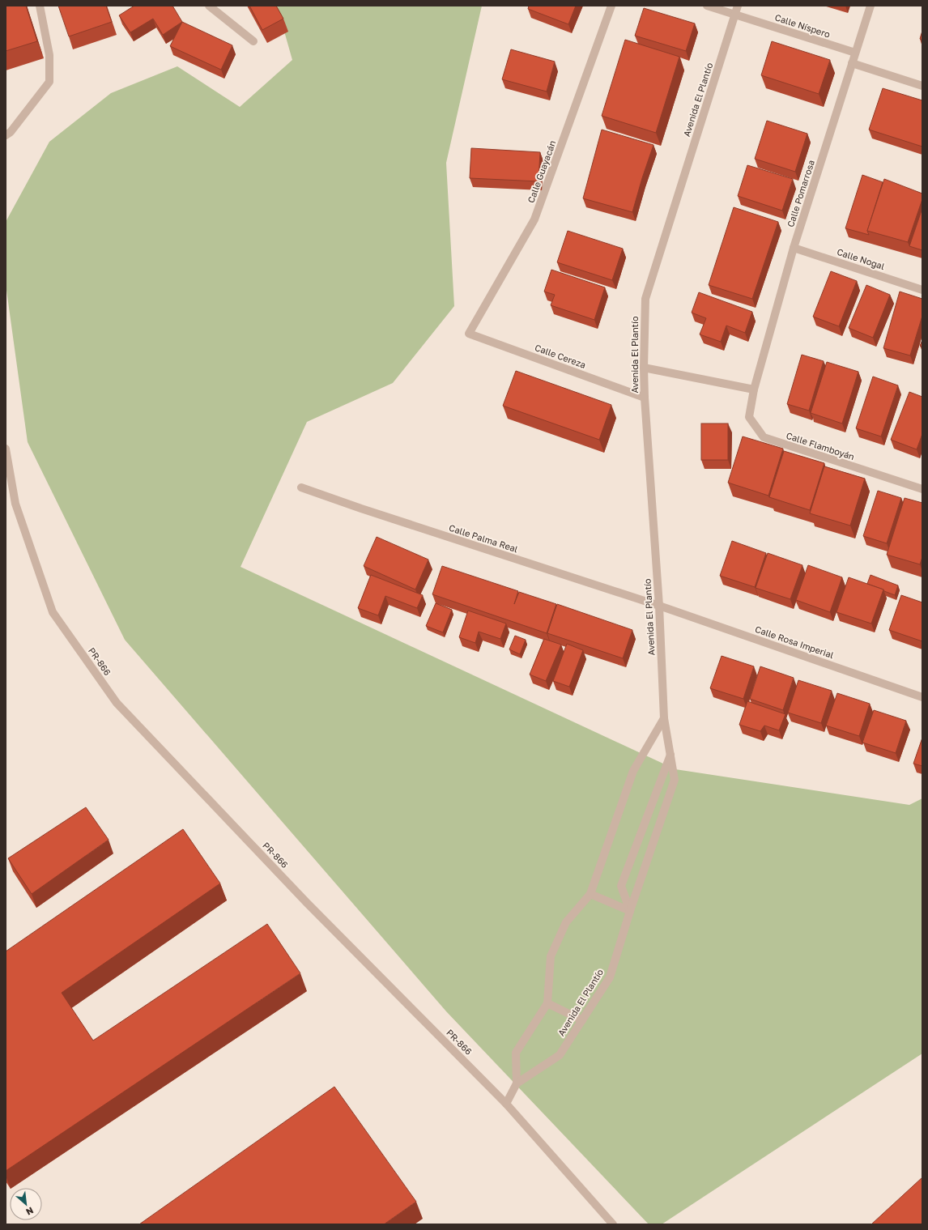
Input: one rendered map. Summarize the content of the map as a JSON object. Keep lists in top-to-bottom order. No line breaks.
{"streets":{"street":["Calle Níspero","Avenida El Plantío","Calle Guayacán","Calle Pomarrosa","Calle Nogal","Calle Cereza","Calle Flamboyán","Calle Palma Real","Calle Rosa Imperial","PR-866"]},"crossings":[["Calle Níspero","Avenida El Plantío"],["Calle Níspero","Calle Pomarrosa"],["Avenida El Plantío","Calle Cereza"],["Avenida El Plantío","Calle Palma Real"],["Avenida El Plantío","Calle Rosa Imperial"],["Avenida El Plantío","PR-866"],["Calle Guayacán","Calle Cereza"],["Calle Pomarrosa","Calle Nogal"],["Calle Pomarrosa","Calle Flamboyán"],["Calle Palma Real","Calle Rosa Imperial"]],"north":"bottom right"}
